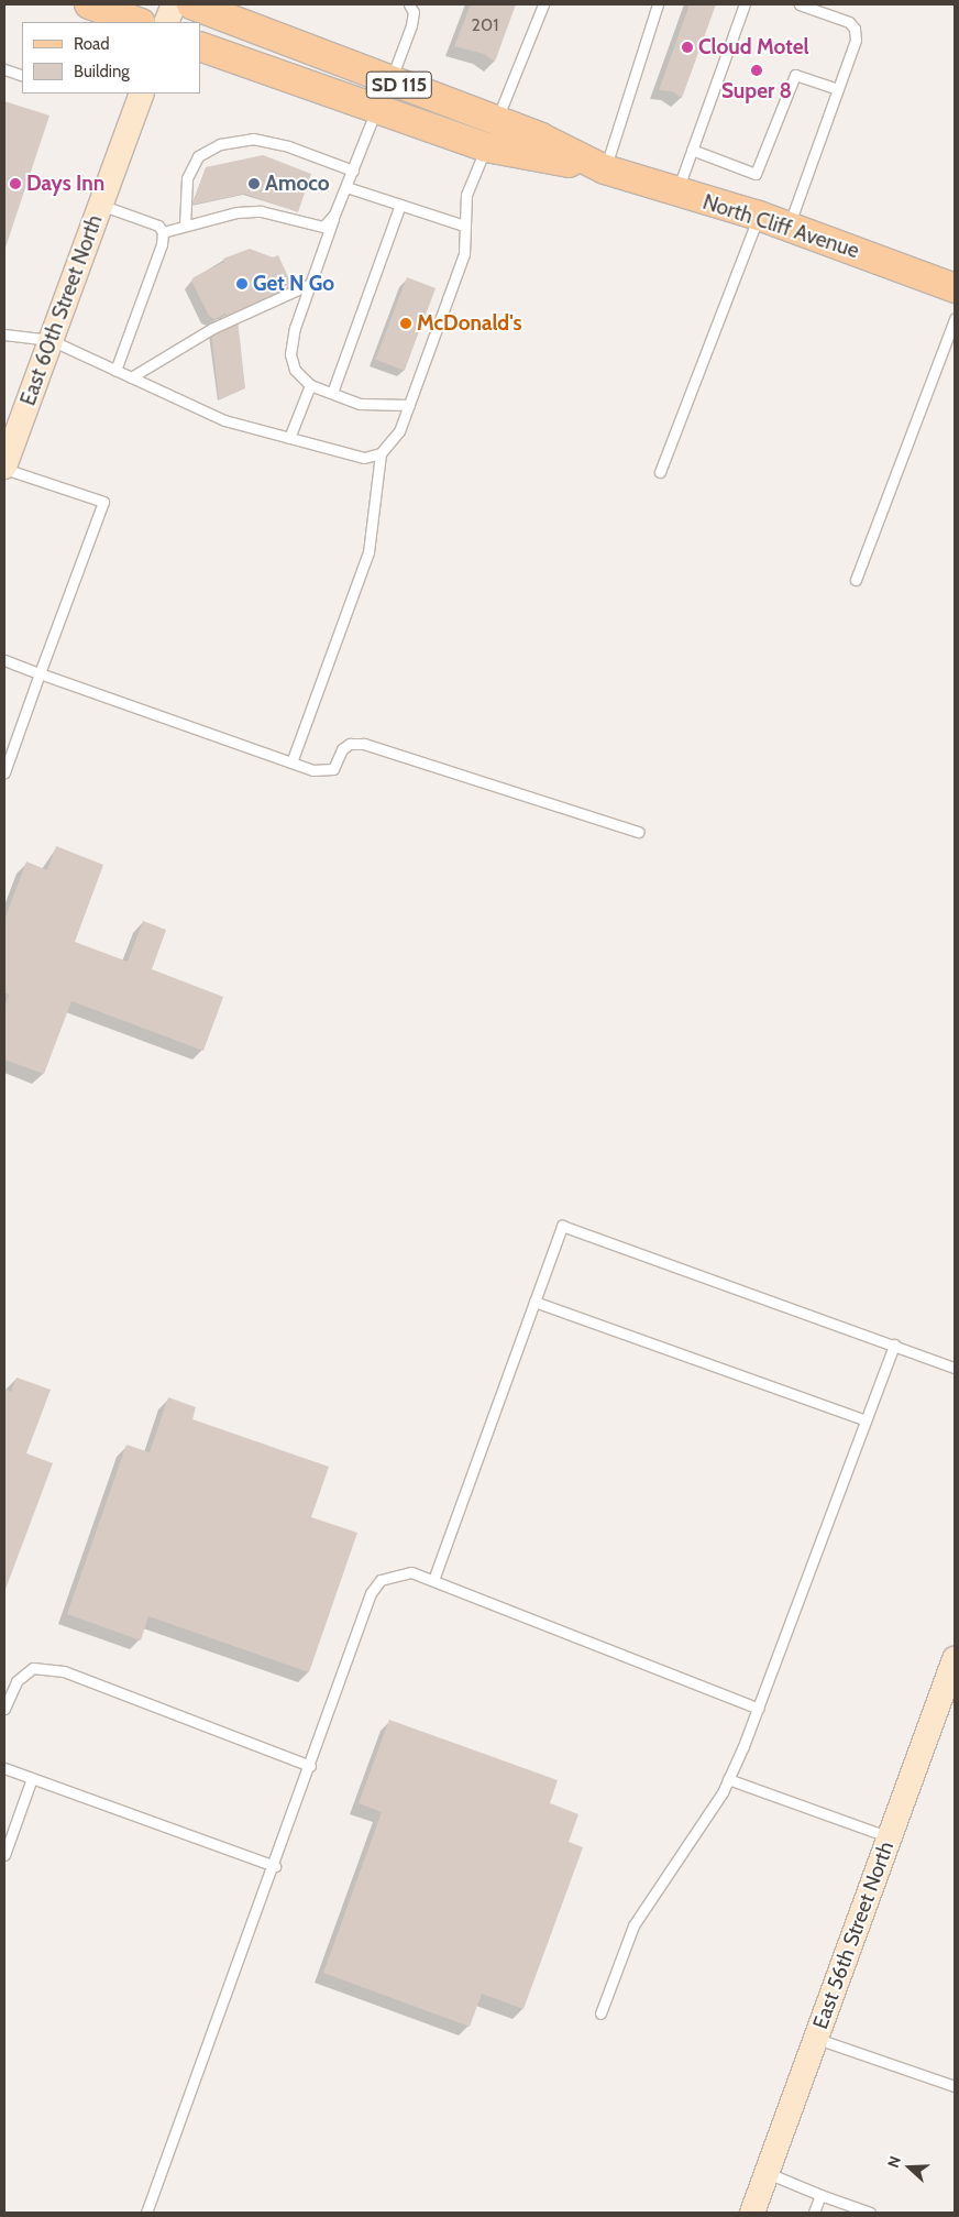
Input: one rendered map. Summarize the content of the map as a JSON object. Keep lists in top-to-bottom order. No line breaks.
{"streets":{"main road":["SD 115","North Cliff Avenue"],"street":["East 60th Street North","East 56th Street North"]},"places":["Cloud Motel","Super 8","Days Inn","Amoco","Get N Go","McDonald's"],"house_numbers":["201"],"legend":["Road","Building"],"north":"left"}
